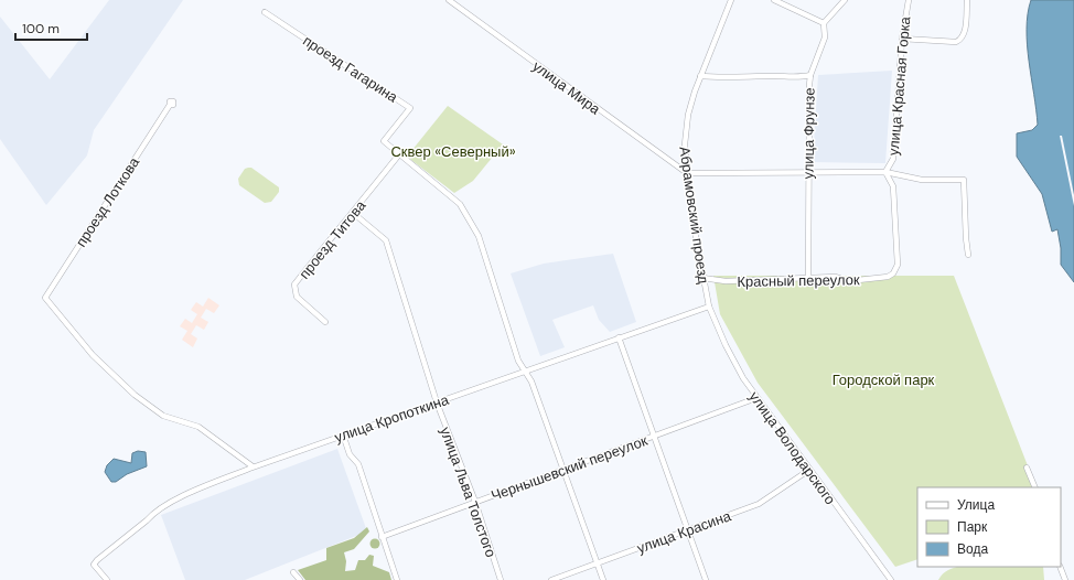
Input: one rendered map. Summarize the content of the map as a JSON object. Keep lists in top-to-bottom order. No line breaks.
{"streets":{"street":["проезд Гагарина","улица Красная Горка","улица Мира","улица Фрунзе","проезд Лоткова","Абрамовский проезд","проезд Титова","Красный переулок","улица Кропоткина","улица Володарского","Чернышевский переулок","улица Льва Толстого","улица Красина"]},"crossings":[["проезд Гагарина","проезд Титова"],["проезд Гагарина","улица Кропоткина"],["проезд Гагарина","Чернышевский переулок"],["проезд Гагарина","улица Красина"],["улица Красная Горка","Красный переулок"],["улица Мира","Абрамовский проезд"],["улица Фрунзе","Красный переулок"],["проезд Лоткова","улица Кропоткина"],["Абрамовский проезд","Красный переулок"],["Абрамовский проезд","улица Кропоткина"],["Абрамовский проезд","улица Володарского"],["проезд Титова","улица Льва Толстого"],["улица Кропоткина","улица Володарского"],["улица Кропоткина","улица Льва Толстого"],["улица Володарского","Чернышевский переулок"],["улица Володарского","улица Красина"],["Чернышевский переулок","улица Льва Толстого"]],"parks":["Сквер «Северный»","Городской парк"],"legend":["Улица","Парк","Вода"],"scale_bar":"100 m"}
